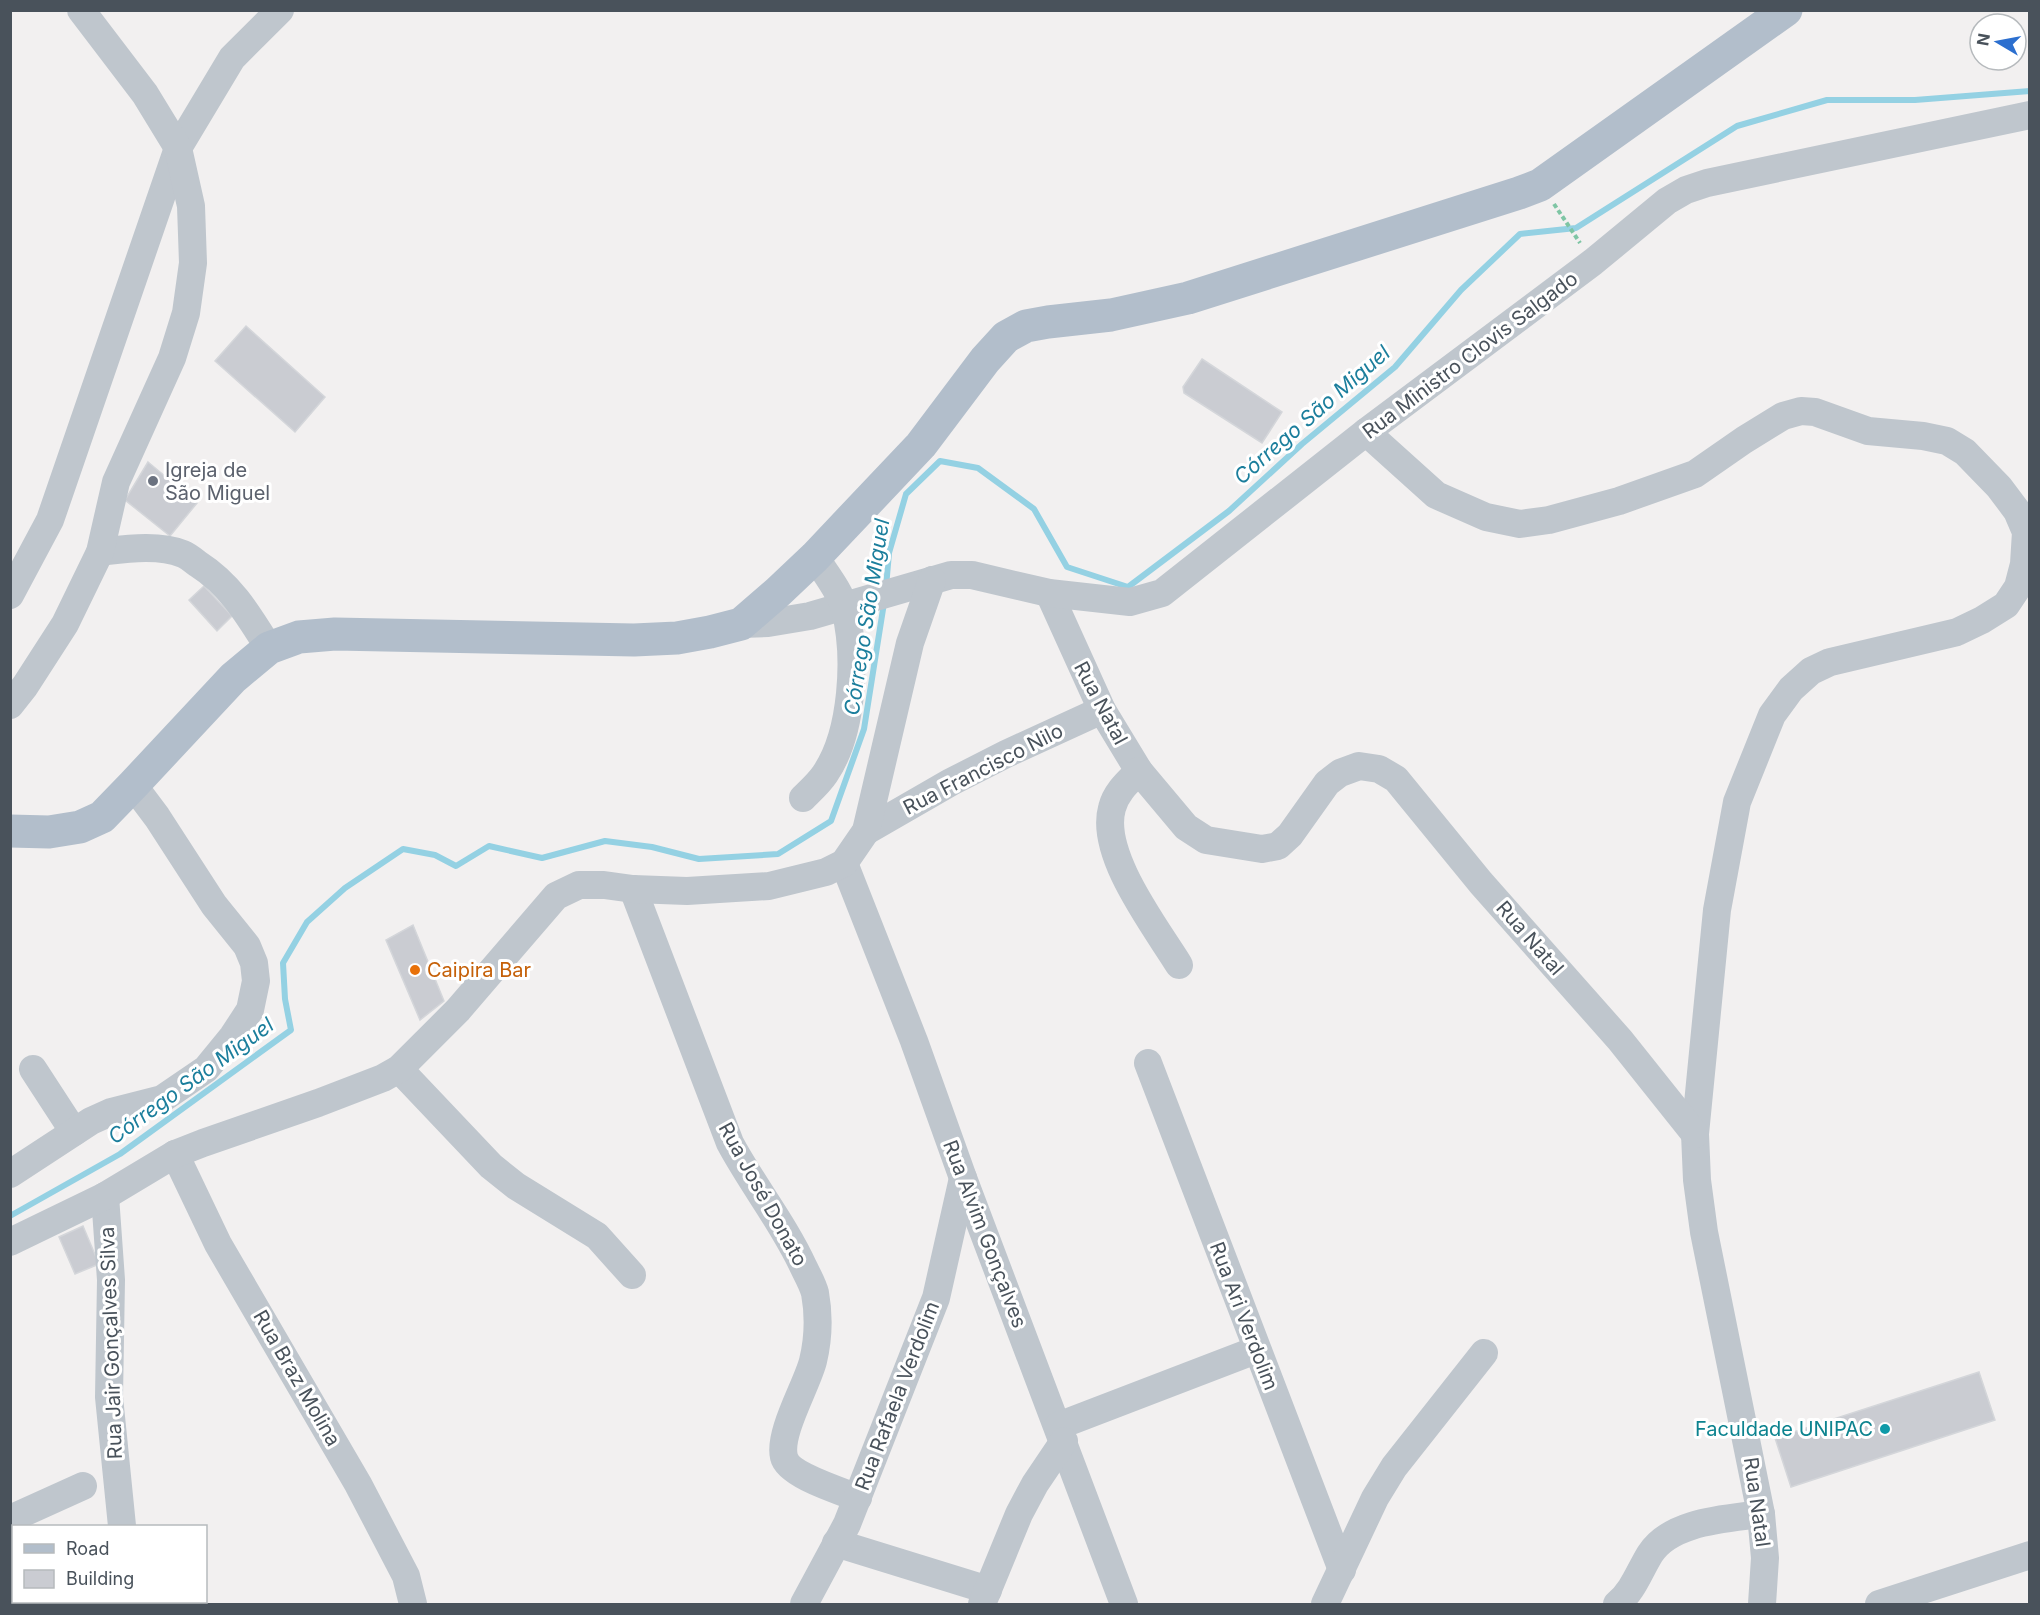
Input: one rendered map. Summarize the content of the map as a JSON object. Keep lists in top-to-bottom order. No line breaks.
{"streets":{"street":["Rua Ministro Clovis Salgado","Rua Natal","Rua Francisco Nilo","Rua José Donato","Rua Alvim Gonçalves","Rua Ari Verdolim","Rua Jair Gonçalves Silva","Rua Braz Molina","Rua Rafaela Verdolim"]},"crossings":[["Rua Ministro Clovis Salgado","Rua Natal"],["Rua Natal","Rua Francisco Nilo"],["Rua José Donato","Rua Rafaela Verdolim"],["Rua Alvim Gonçalves","Rua Rafaela Verdolim"]],"water":["Córrego São Miguel"],"places":["Igreja de São Miguel","Caipira Bar","Faculdade UNIPAC"],"legend":["Road","Building"],"north":"left"}
